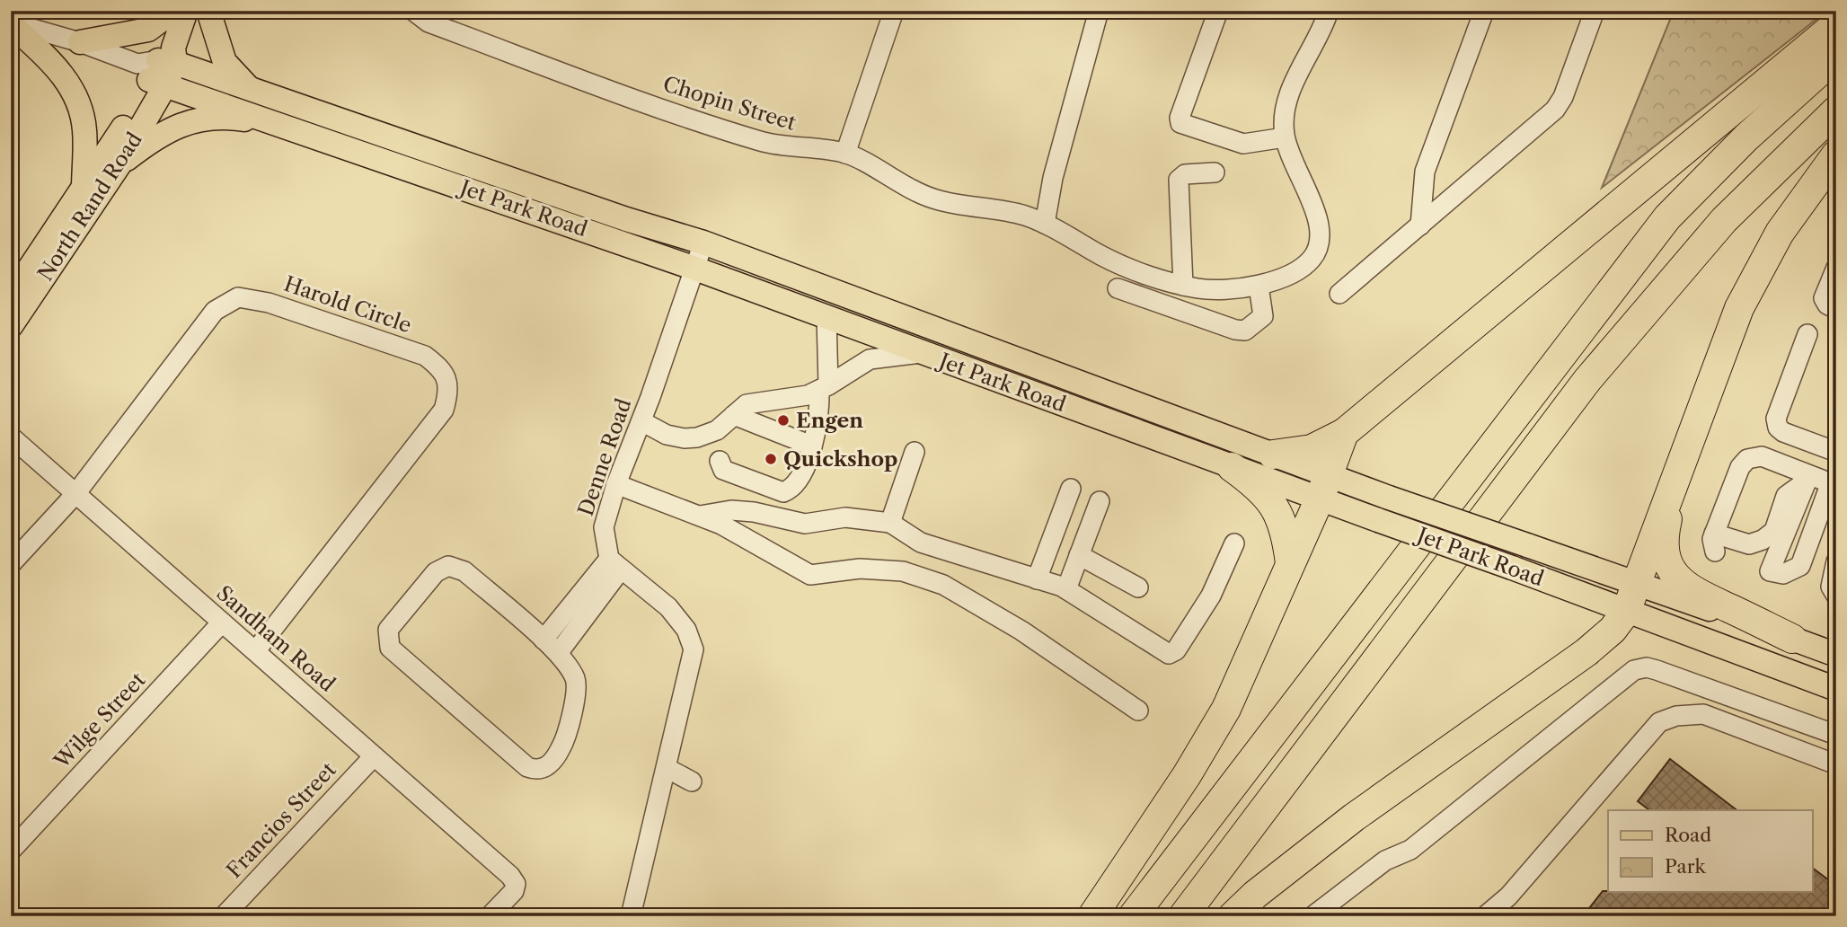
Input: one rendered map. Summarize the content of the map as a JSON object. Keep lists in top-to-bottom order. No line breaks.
{"streets":{"main road":["North Rand Road","Jet Park Road"],"street":["Chopin Street","Harold Circle","Denne Road","Sandham Road","Wilge Street","Francios Street"]},"crossings":[["North Rand Road","Jet Park Road"],["Jet Park Road","Denne Road"],["Harold Circle","Sandham Road"],["Sandham Road","Wilge Street"],["Sandham Road","Francios Street"]],"places":["Engen","Quickshop"],"legend":["Road","Park"]}
